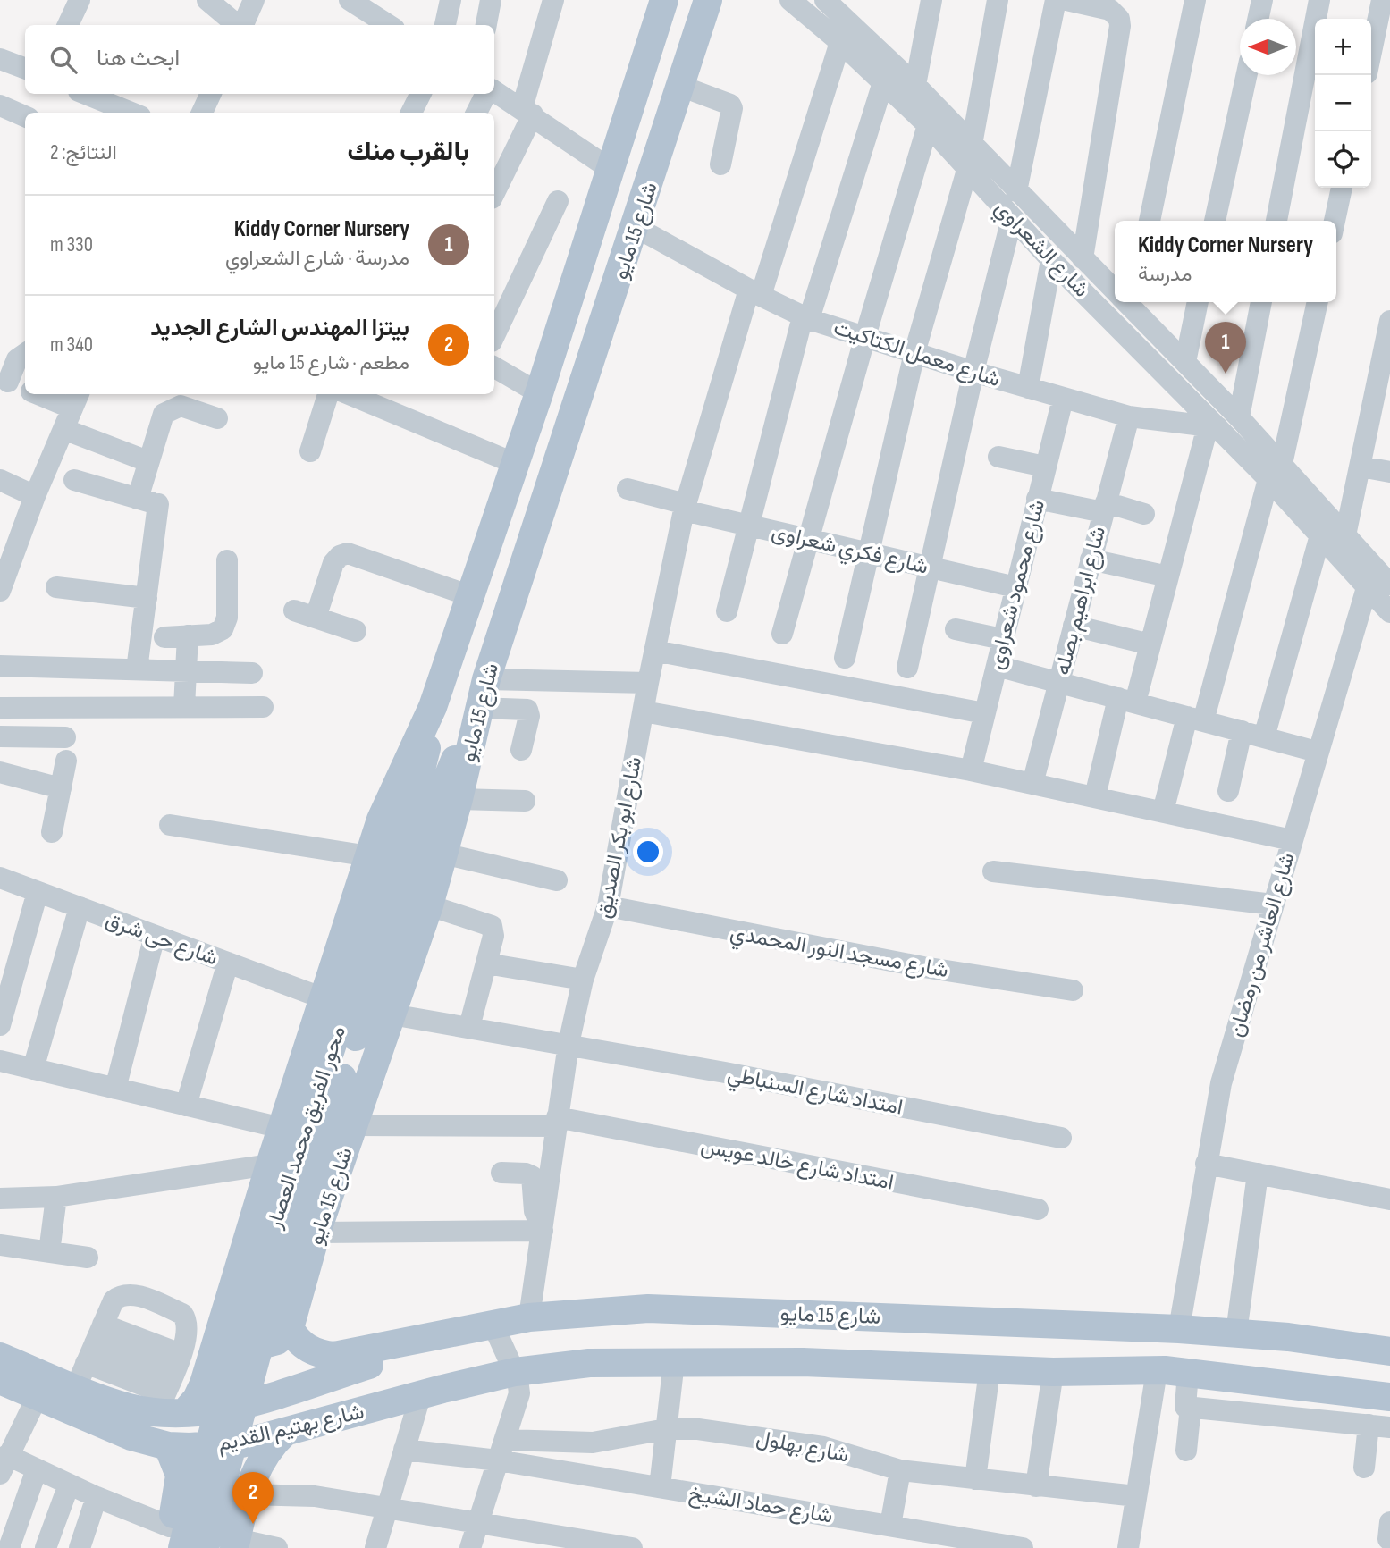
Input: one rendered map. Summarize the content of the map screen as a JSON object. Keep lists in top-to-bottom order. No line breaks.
{"streets":{"main road":["شارع 15 مايو","محور الفريق محمد العصار","شارع بهتيم القديم"],"street":["شارع الشعراوي","شارع معمل الكتاكيت","شارع فكري شعراوى","شارع محمود شعراوى","شارع ابراهيم بصله","شارع ابو بكر الصديق","شارع حى شرق","شارع العاشر من رمضان","شارع مسجد النور المحمدي","امتداد شارع السنباطي","امتداد شارع خالد عويس","شارع بهلول","شارع حماد الشيخ"]},"crossings":[["شارع 15 مايو","شارع معمل الكتاكيت"],["شارع 15 مايو","شارع ابو بكر الصديق"],["شارع 15 مايو","شارع حى شرق"],["شارع 15 مايو","شارع العاشر من رمضان"],["شارع 15 مايو","امتداد شارع السنباطي"],["شارع 15 مايو","محور الفريق محمد العصار"],["شارع 15 مايو","امتداد شارع خالد عويس"],["شارع 15 مايو","شارع بهتيم القديم"],["شارع الشعراوي","شارع معمل الكتاكيت"],["شارع الشعراوي","شارع ابو بكر الصديق"],["شارع الشعراوي","شارع العاشر من رمضان"],["شارع معمل الكتاكيت","شارع محمود شعراوى"],["شارع معمل الكتاكيت","شارع ابراهيم بصله"],["شارع معمل الكتاكيت","شارع ابو بكر الصديق"],["شارع فكري شعراوى","شارع محمود شعراوى"],["شارع فكري شعراوى","شارع ابو بكر الصديق"],["شارع ابو بكر الصديق","شارع مسجد النور المحمدي"],["شارع ابو بكر الصديق","امتداد شارع السنباطي"],["شارع ابو بكر الصديق","امتداد شارع خالد عويس"],["شارع بهلول","شارع حماد الشيخ"]],"north":"left","page":{"map_buttons":["+","−"],"search":"ابحث هنا","heading":["بالقرب منك","النتائج: 2"],"list":[{"mark":"1","name":"Kiddy Corner Nursery","note":"مدرسة · شارع الشعراوي","value":"330 m"},{"mark":"2","name":"بيتزا المهندس الشارع الجديد","note":"مطعم · شارع 15 مايو","value":"340 m"}],"popup":["Kiddy Corner Nursery","مدرسة"],"pins":["1","2"]}}
